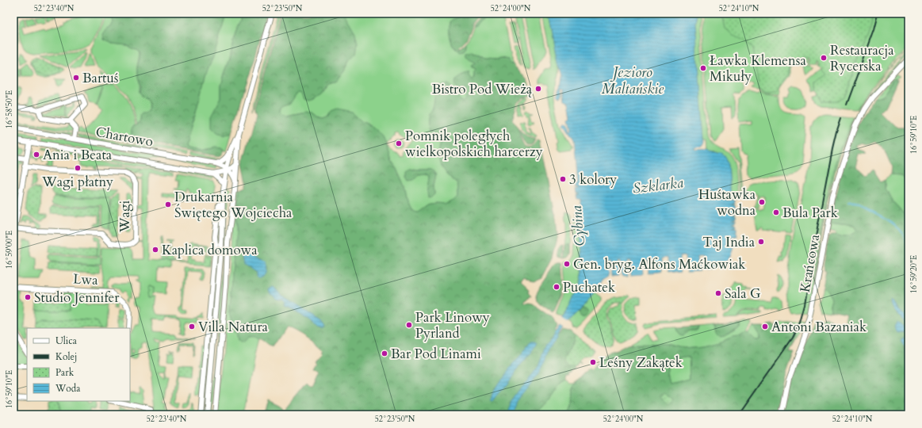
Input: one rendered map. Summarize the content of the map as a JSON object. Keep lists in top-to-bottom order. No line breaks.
{"streets":{"street":["Chartowo","Wagi","Krańcowa","Lwa"]},"water":["Jezioro Maltańskie","Szklarka","Cybina"],"places":["Restauracja Rycerska","Ławka Klemensa Mikuły","Bartuś","Bistro Pod Wieżą","Pomnik poległych wielkopolskich harcerzy","Ania i Beata","Wagi płatny","3 kolory","Huśtawka wodna","Drukarnia Świętego Wojciecha","Bula Park","Taj India","Kaplica domowa","Gen. bryg. Alfons Maćkowiak","Puchatek","Sala G","Studio Jennifer","Park Linowy Pyrland","Villa Natura","Antoni Bazaniak","Bar Pod Linami","Leśny Zakątek"],"legend":["Ulica","Kolej","Park","Woda"],"coordinates":["52°23'40\"N","52°23'50\"N","52°24'00\"N","52°24'10\"N","16°58'50\"E","16°59'10\"E","16°59'00\"E","16°59'20\"E"]}
